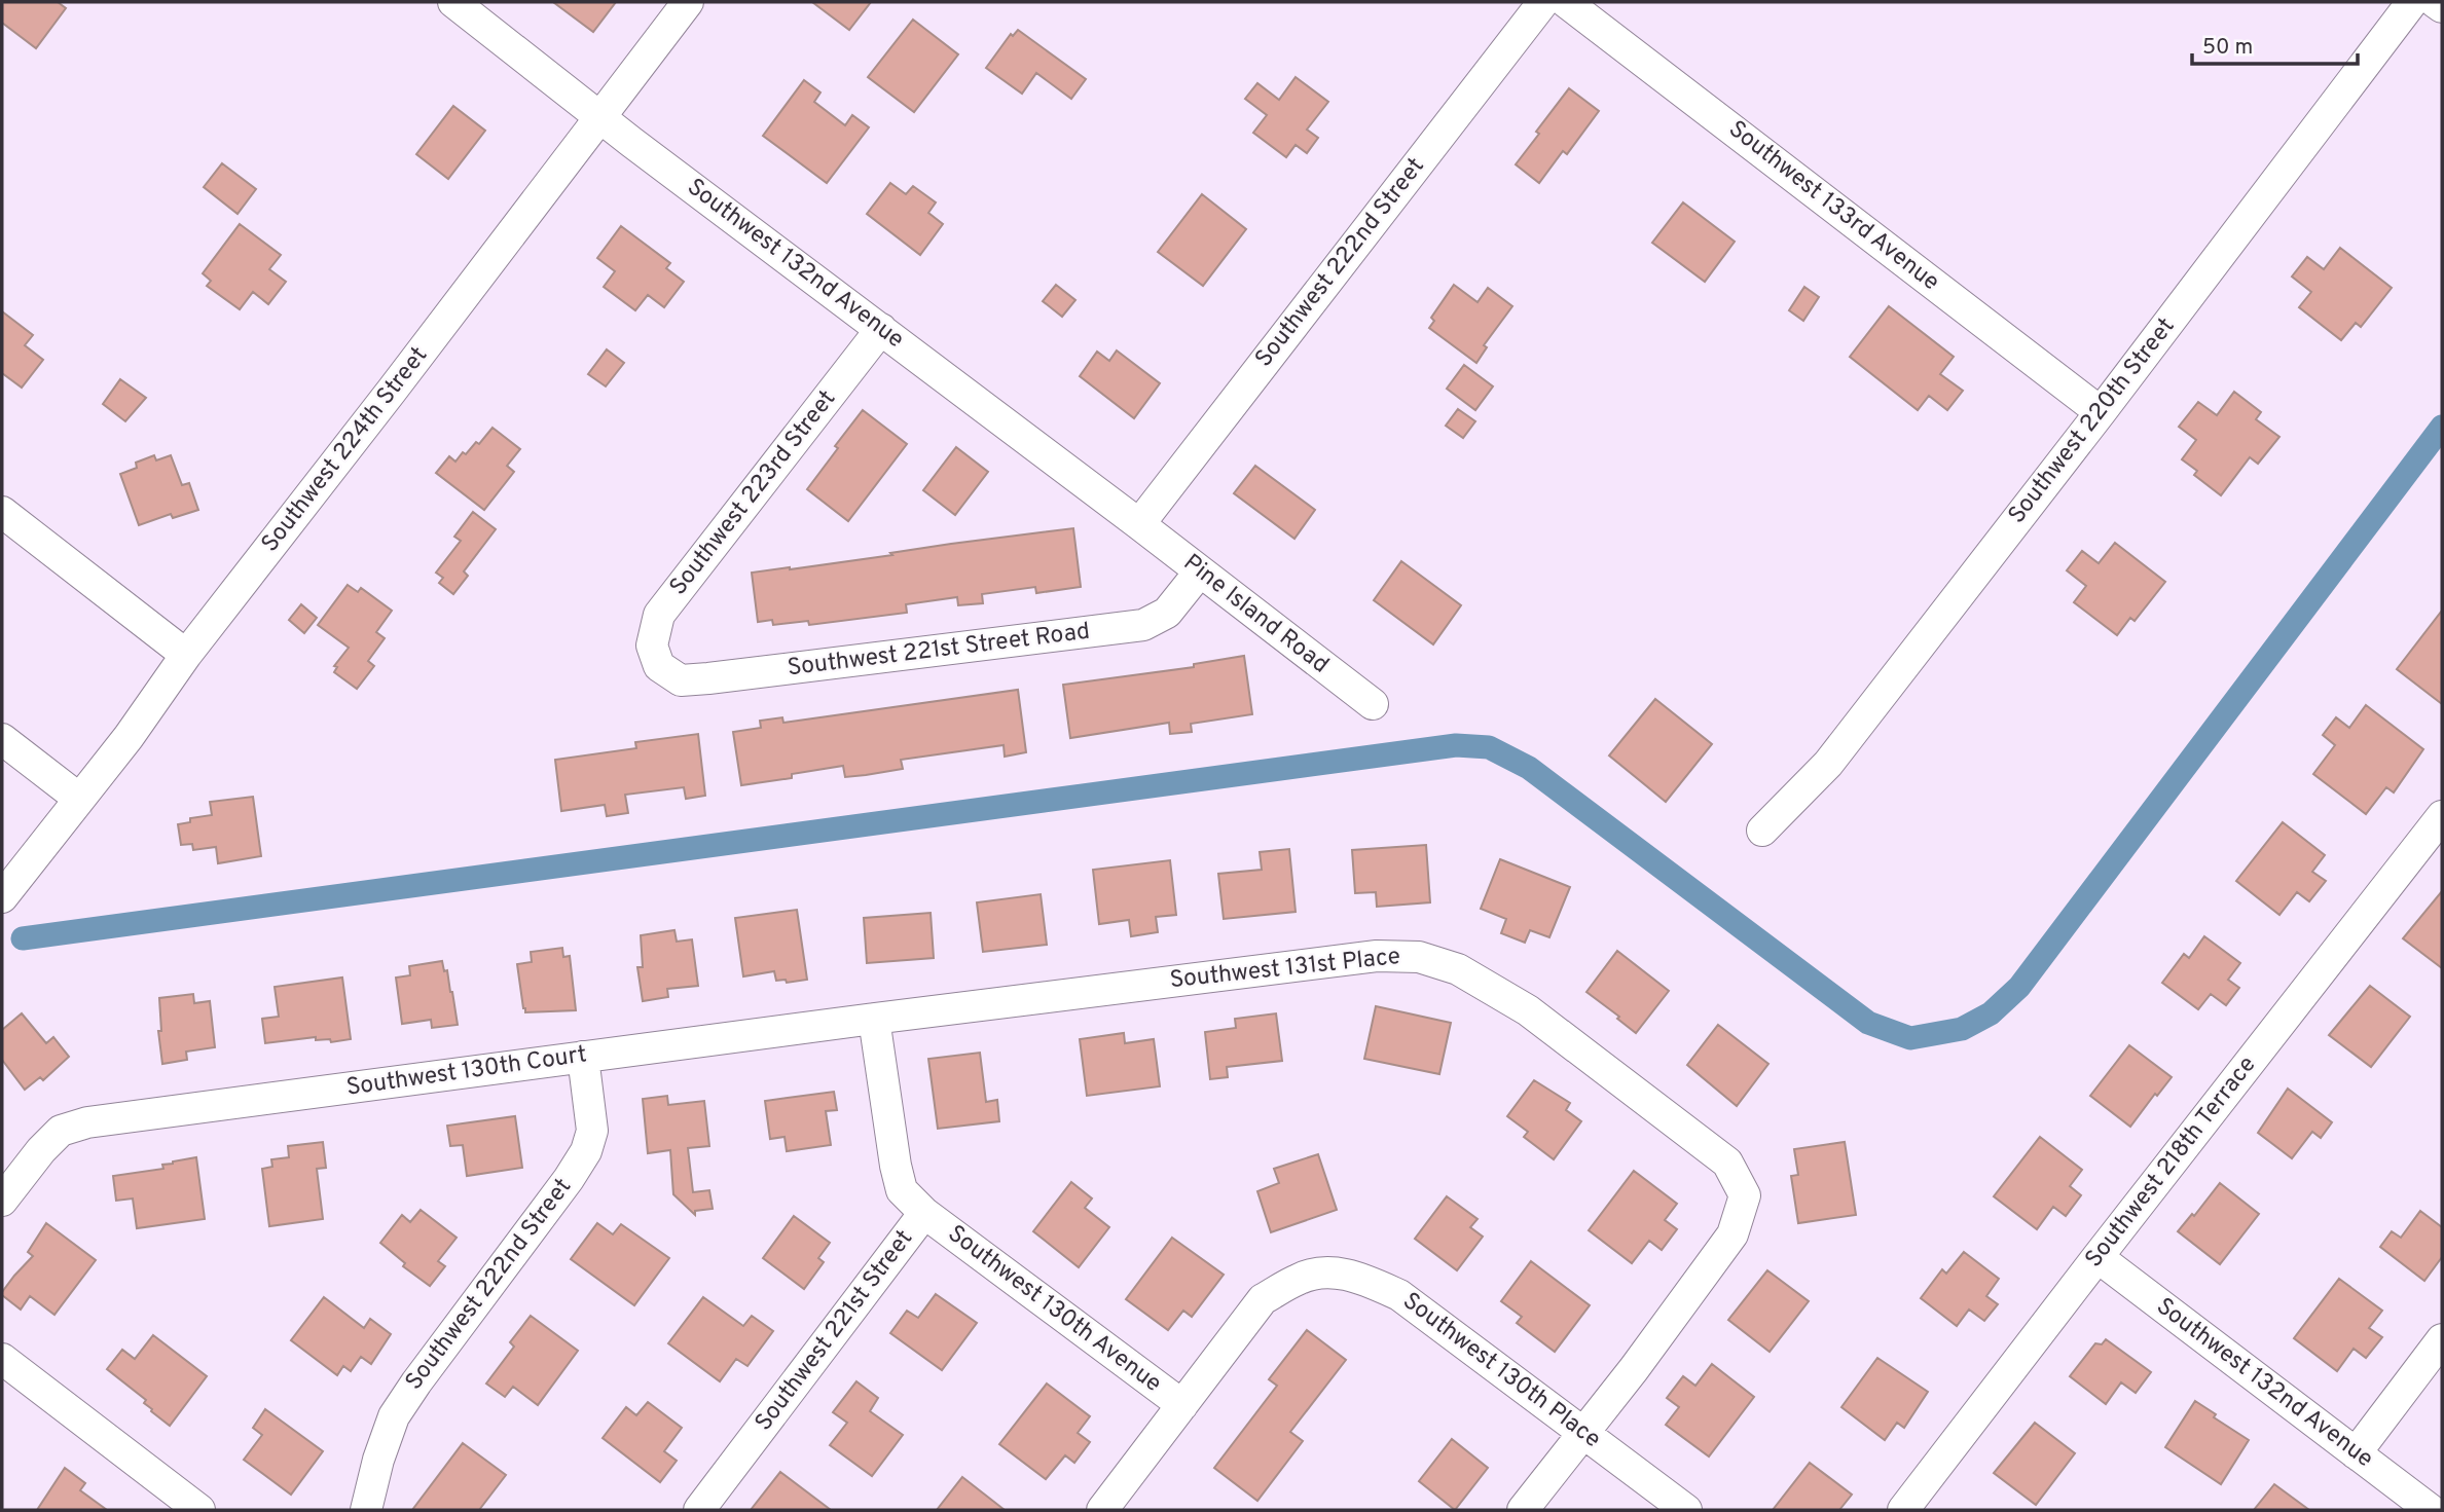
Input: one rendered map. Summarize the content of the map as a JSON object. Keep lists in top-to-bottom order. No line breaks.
{"streets":{"street":["Southwest 133rd Avenue","Southwest 222nd Street","Southwest 132nd Avenue","Southwest 220th Street","Southwest 224th Street","Southwest 223rd Street","Pine Island Road","Southwest 221st Street Road","Southwest 131st Place","Southwest 130th Court","Southwest 218th Terrace","Southwest 130th Avenue","Southwest 221st Street","Southwest 130th Place"]},"crossings":[["Southwest 133rd Avenue","Southwest 220th Street"],["Southwest 222nd Street","Southwest 132nd Avenue"],["Southwest 222nd Street","Pine Island Road"],["Southwest 222nd Street","Southwest 130th Court"],["Southwest 132nd Avenue","Southwest 224th Street"],["Southwest 132nd Avenue","Southwest 223rd Street"],["Southwest 132nd Avenue","Pine Island Road"],["Southwest 132nd Avenue","Southwest 218th Terrace"],["Southwest 223rd Street","Southwest 221st Street Road"],["Pine Island Road","Southwest 221st Street Road"],["Southwest 131st Place","Southwest 130th Court"],["Southwest 131st Place","Southwest 221st Street"],["Southwest 131st Place","Southwest 130th Place"],["Southwest 130th Court","Southwest 221st Street"],["Southwest 130th Avenue","Southwest 221st Street"],["Southwest 130th Avenue","Southwest 130th Place"]],"scale_bar":"50 m"}
